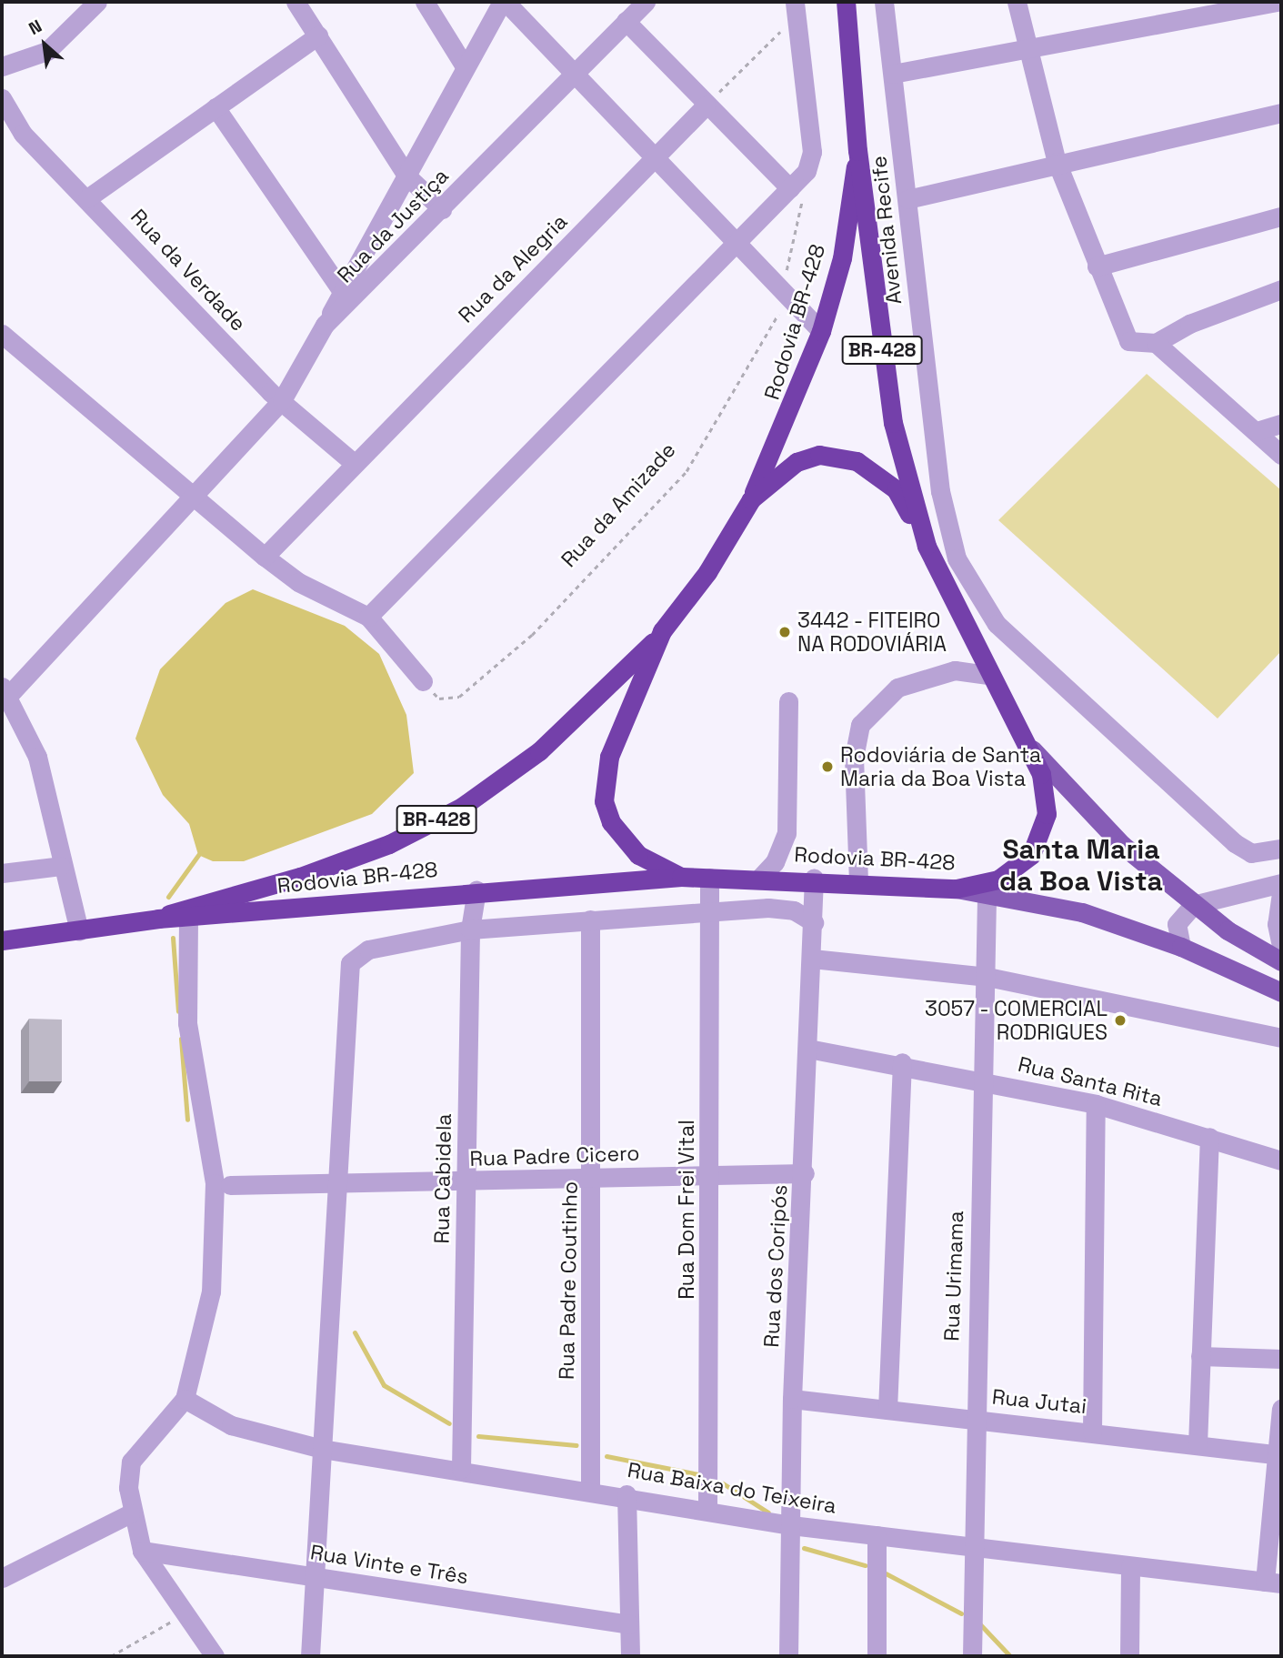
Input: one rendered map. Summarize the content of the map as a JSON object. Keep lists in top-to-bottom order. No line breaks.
{"streets":{"highway":["Rodovia BR-428","BR-428"],"street":["Rua da Justiça","Avenida Recife","Rua da Alegria","Rua da Verdade","Rua Santa Rita","Rua Padre Cicero","Rua Cabidela","Rua Dom Frei Vital","Rua dos Coripós","Rua Urimama","Rua Padre Coutinho","Rua Jutai","Rua Baixa do Teixeira","Rua Vinte e Três"],"path":["Rua da Amizade"]},"crossings":[["Rua da Justiça","Rua da Verdade"],["Rua da Alegria","Rua da Verdade"],["Rodovia BR-428","BR-428"],["Rodovia BR-428","Rua Cabidela"],["Rodovia BR-428","Rua Dom Frei Vital"],["Rodovia BR-428","Rua dos Coripós"],["Rua Santa Rita","Rua dos Coripós"],["Rua Santa Rita","Rua Urimama"],["Rua Padre Cicero","Rua Cabidela"],["Rua Padre Cicero","Rua Dom Frei Vital"],["Rua Padre Cicero","Rua dos Coripós"],["Rua Padre Cicero","Rua Padre Coutinho"],["Rua Cabidela","Rua Baixa do Teixeira"],["Rua Dom Frei Vital","Rua Baixa do Teixeira"],["Rua dos Coripós","Rua Jutai"],["Rua dos Coripós","Rua Baixa do Teixeira"],["Rua Urimama","Rua Jutai"],["Rua Urimama","Rua Baixa do Teixeira"],["Rua Padre Coutinho","Rua Baixa do Teixeira"]],"districts":["Santa Maria da Boa Vista"],"places":["3442 - FITEIRO NA RODOVIÁRIA","Rodoviária de Santa Maria da Boa Vista","3057 - COMERCIAL RODRIGUES"],"north":"top left"}
